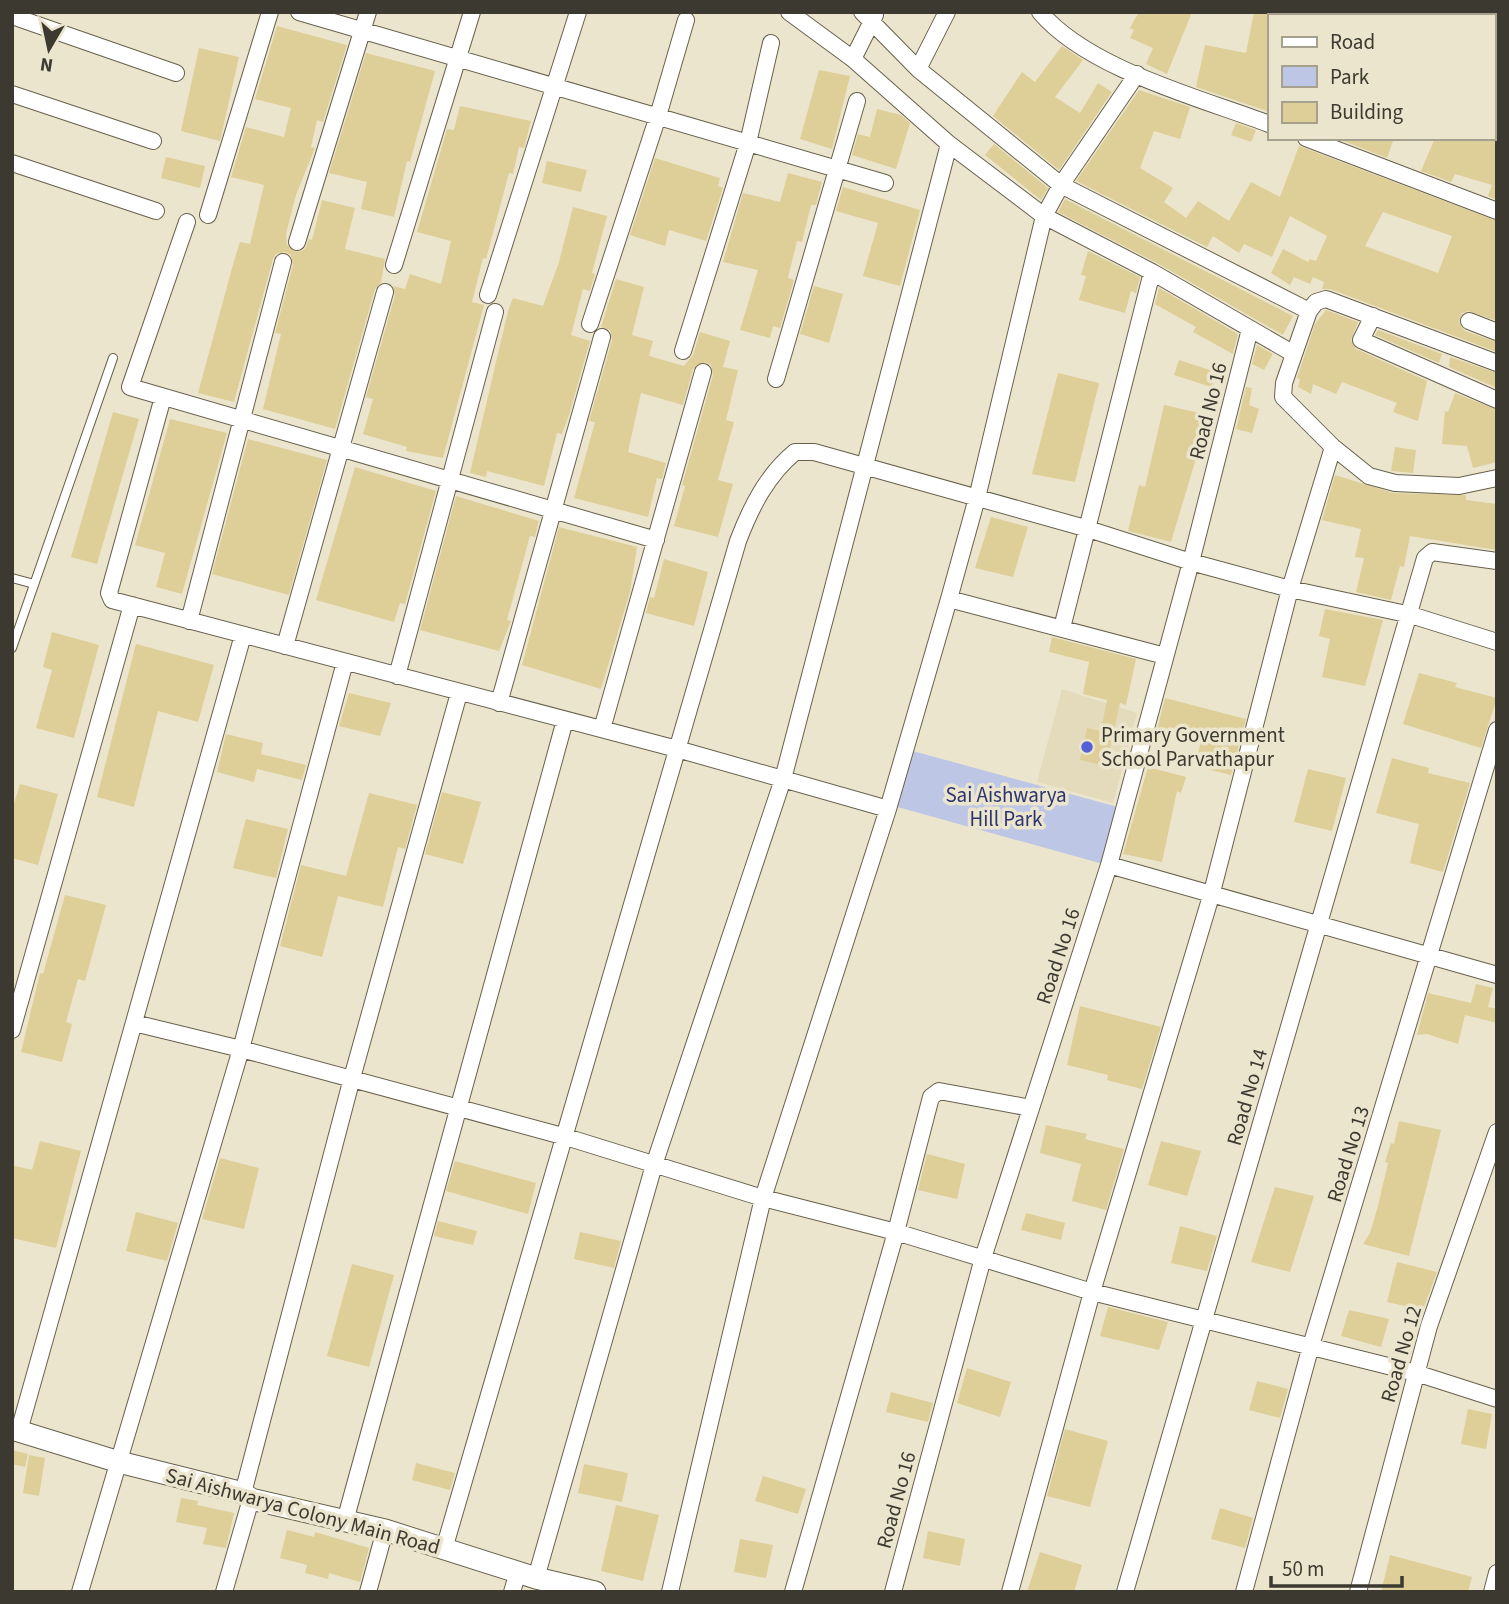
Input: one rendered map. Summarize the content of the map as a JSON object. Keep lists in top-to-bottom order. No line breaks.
{"streets":{"street":["Road No 16","Road No 14","Road No 13","Road No 12","Sai Aishwarya Colony Main Road"]},"parks":["Sai Aishwarya Hill Park"],"places":["Primary Government School Parvathapur"],"legend":["Road","Park","Building"],"scale_bar":"50 m","north":"bottom"}
